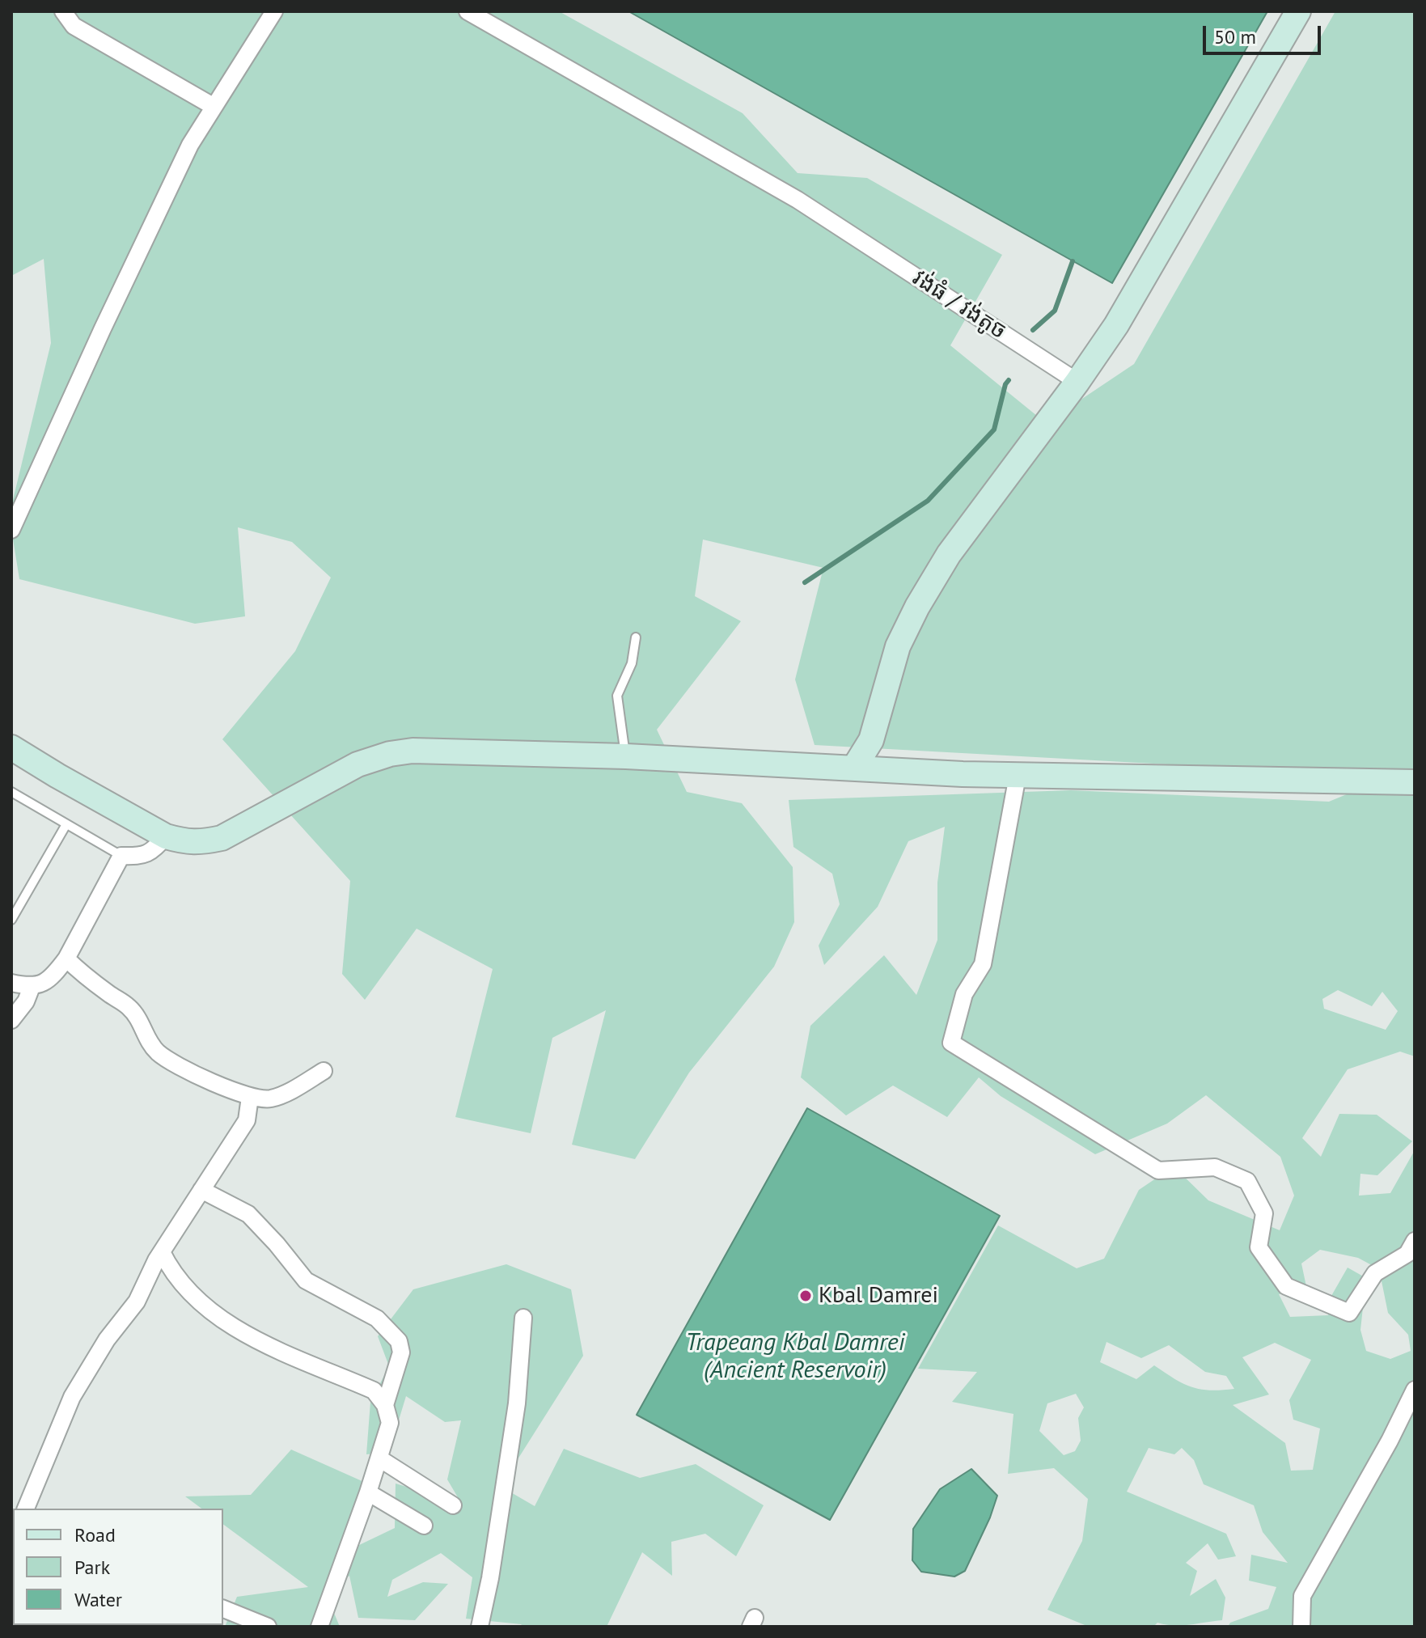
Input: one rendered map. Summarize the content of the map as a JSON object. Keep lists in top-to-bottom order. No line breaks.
{"streets":{"street":["វង់ធំ / វង់តូច"]},"water":["Trapeang Kbal Damrei (Ancient Reservoir)"],"places":["Kbal Damrei"],"legend":["Road","Park","Water"],"scale_bar":"50 m"}
